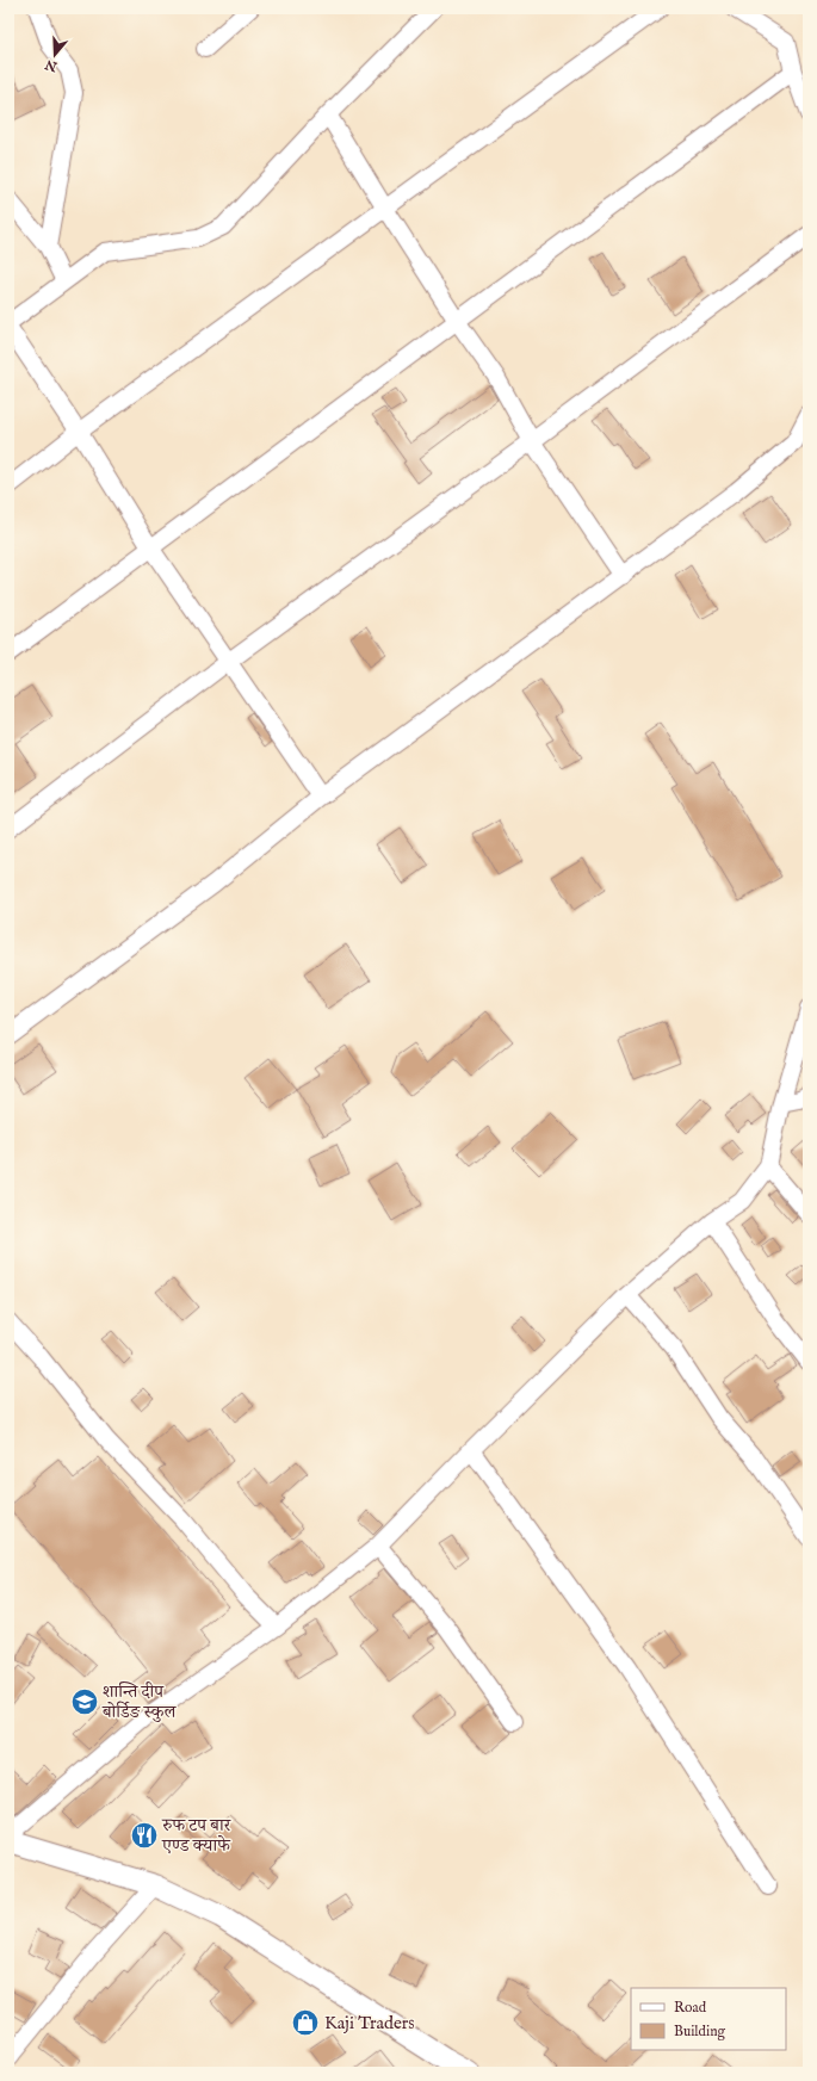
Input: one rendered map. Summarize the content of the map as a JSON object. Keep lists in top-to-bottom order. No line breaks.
{"places":{"school or university":["शान्ति दीप बोर्डिङ स्कुल"],"restaurant":["रुफ टप बार एण्ड क्याफे"],"shop":["Kaji Traders"]},"legend":["Road","Building"],"north":"bottom"}
